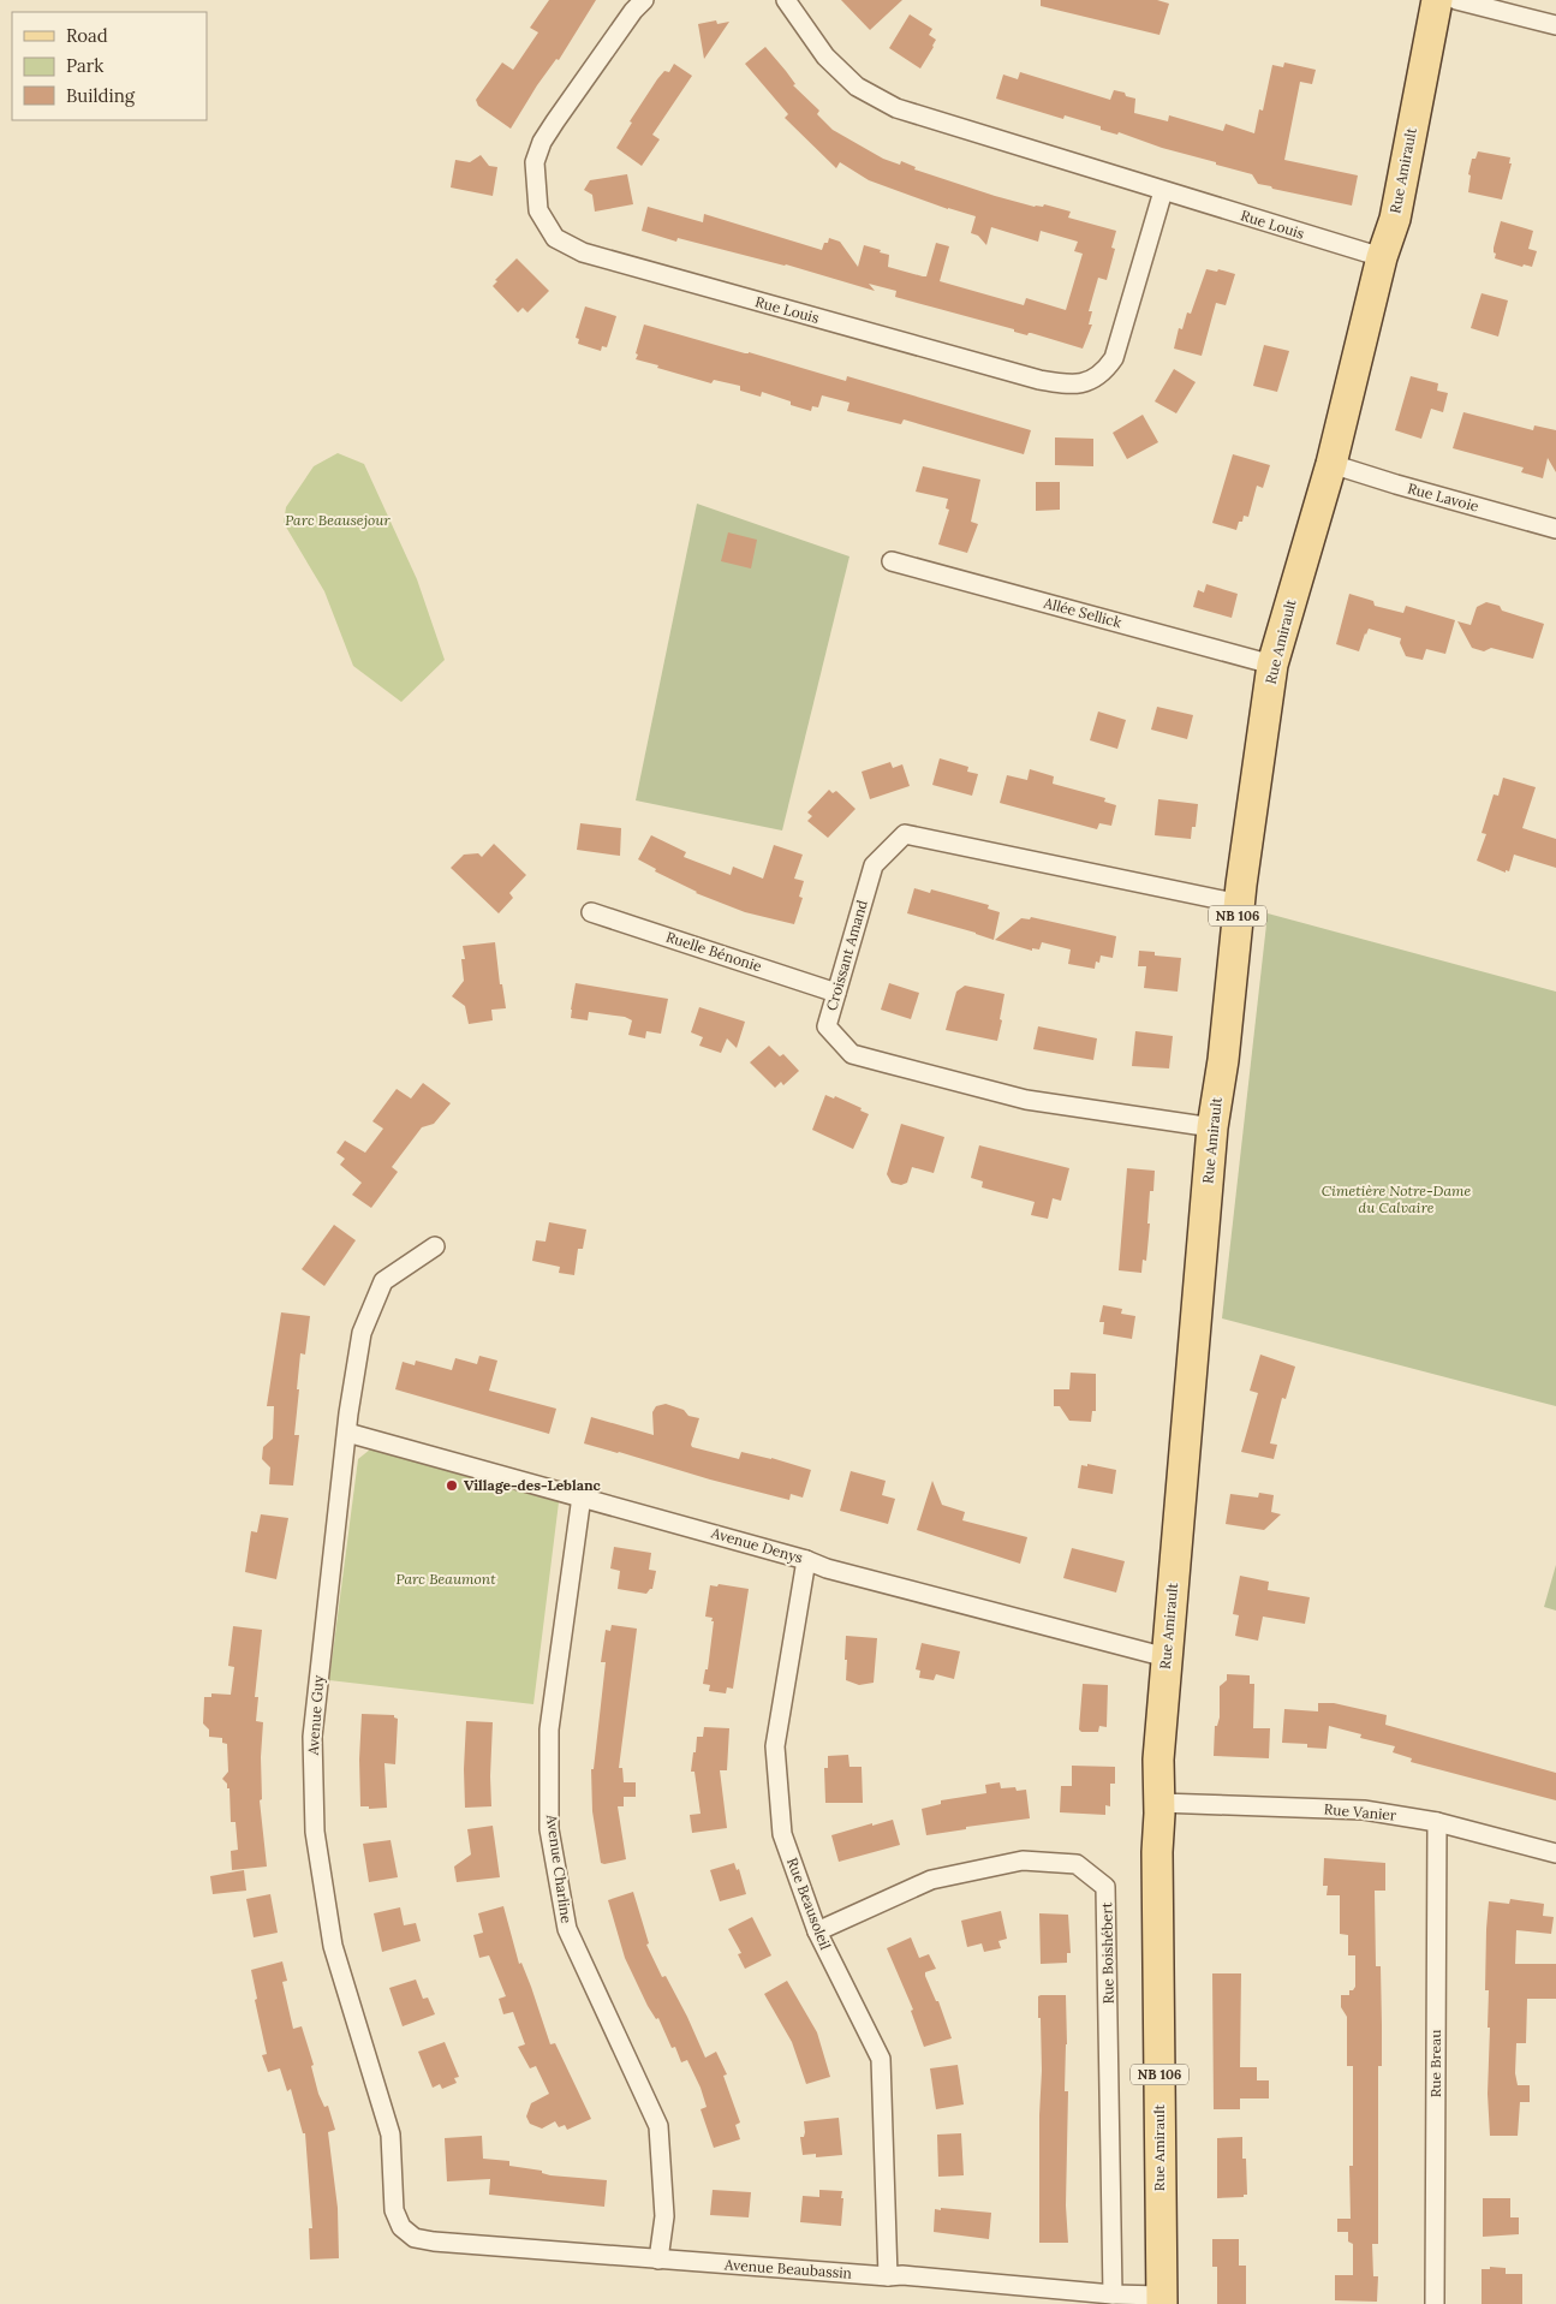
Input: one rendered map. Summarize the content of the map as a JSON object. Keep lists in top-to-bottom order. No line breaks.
{"streets":{"main road":["Rue Amirault","NB 106"],"street":["Rue Louis","Rue Lavoie","Allée Sellick","Ruelle Bénonie","Croissant Amand","Avenue Denys","Avenue Guy","Rue Vanier","Avenue Charline","Rue Beausoleil","Rue Boishébert","Rue Breau","Avenue Beaubassin"]},"crossings":[["Rue Amirault","Rue Louis"],["Rue Amirault","Rue Lavoie"],["Rue Amirault","Allée Sellick"],["Rue Amirault","Croissant Amand"],["Rue Amirault","Avenue Denys"],["Rue Amirault","Rue Vanier"],["Rue Amirault","Avenue Beaubassin"],["Ruelle Bénonie","Croissant Amand"],["Avenue Denys","Avenue Guy"],["Avenue Denys","Avenue Charline"],["Avenue Denys","Rue Beausoleil"],["Avenue Guy","Avenue Beaubassin"],["Rue Vanier","Rue Breau"],["Avenue Charline","Avenue Beaubassin"],["Rue Beausoleil","Rue Boishébert"],["Rue Beausoleil","Avenue Beaubassin"],["Rue Boishébert","Avenue Beaubassin"]],"parks":["Parc Beausejour","Cimetière Notre-Dame du Calvaire","Parc Beaumont"],"places":["Village-des-Leblanc"],"legend":["Road","Park","Building"]}
